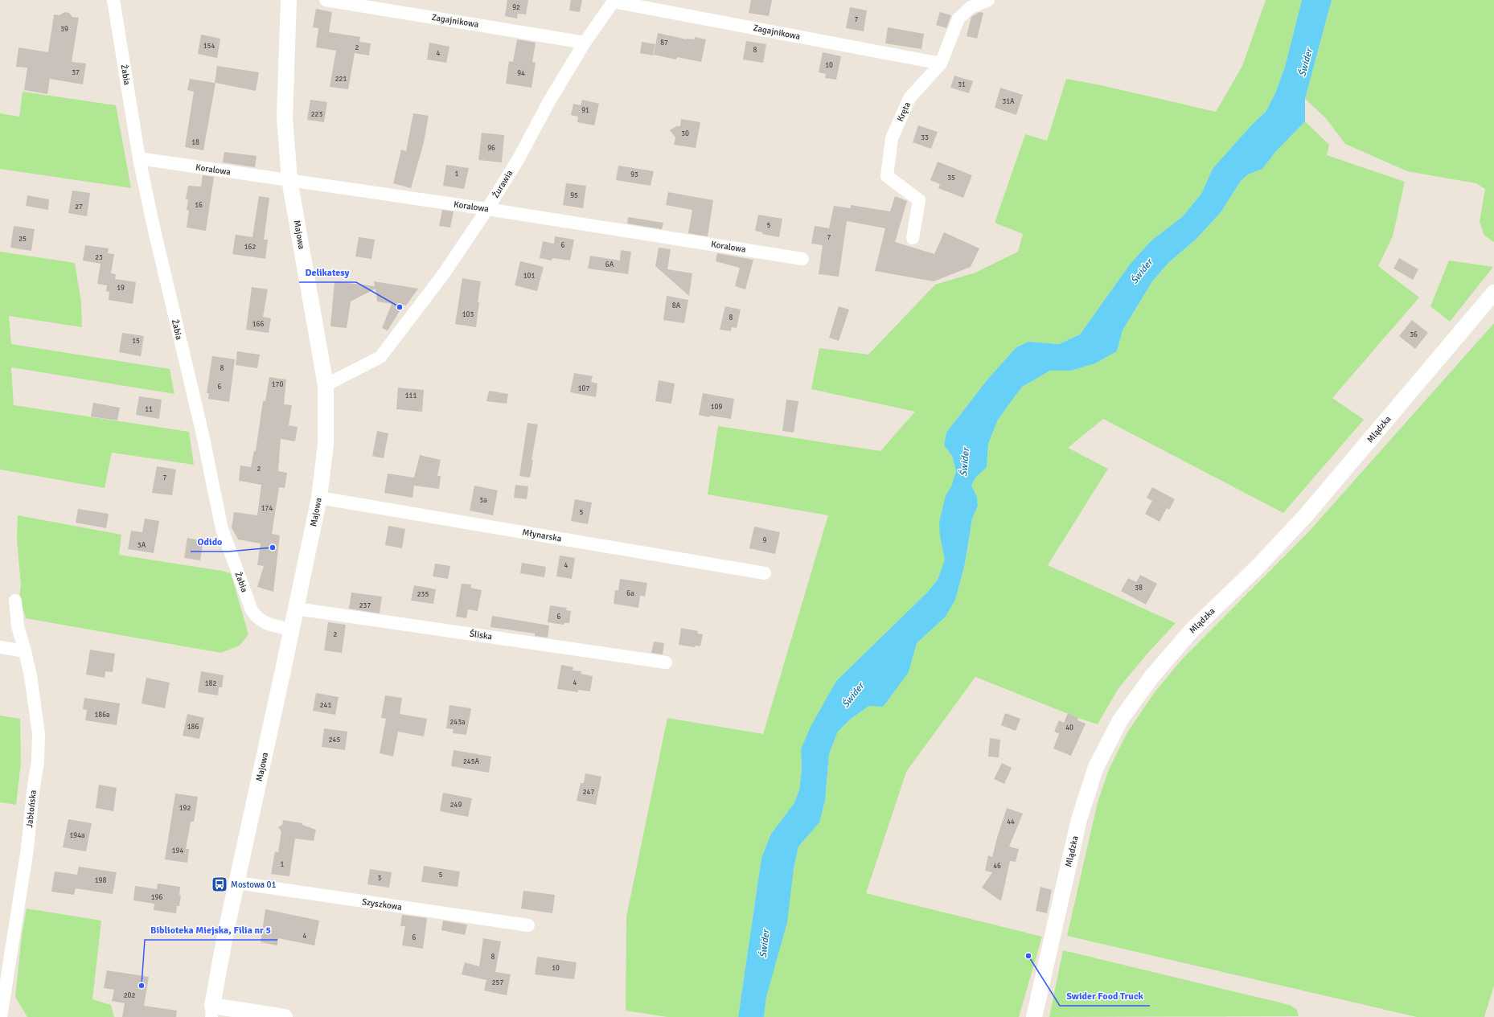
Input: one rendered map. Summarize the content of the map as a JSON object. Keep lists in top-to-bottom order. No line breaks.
{"streets":{"street":["Zagajnikowa","Żabia","Kręta","Koralowa","Żurawia","Majowa","Mlądzka","Młynarska","Śliska","Jabłońska","Szyszkowa"]},"crossings":[["Zagajnikowa","Kręta"],["Zagajnikowa","Żurawia"],["Żabia","Koralowa"],["Żabia","Majowa"],["Koralowa","Żurawia"],["Koralowa","Majowa"],["Żurawia","Majowa"],["Majowa","Młynarska"],["Majowa","Śliska"],["Majowa","Szyszkowa"]],"water":["Świder"],"places":{"other":["Delikatesy","Odido","Swider Food Truck","Biblioteka Miejska, Filia nr 5"],"bus stop":["Mostowa 01"]},"house_numbers":["92","7","39","87","154","2","8","4","10","37","94","221","31","31A","91","223","30","33","18","96","1","93","35","95","16","27","5","7","25","6","162","23","6A","101","19","8A","103","8","166","36","15","8","170","6","107","111","109","11","2","7","3a","174","5","9","3A","4","38","6a","235","237","6","2","4","182","241","186a","243a","186","40","245","245A","247","249","192","44","194a","194","1","46","5","3","198","196","4","6","8","10","257","202"]}
